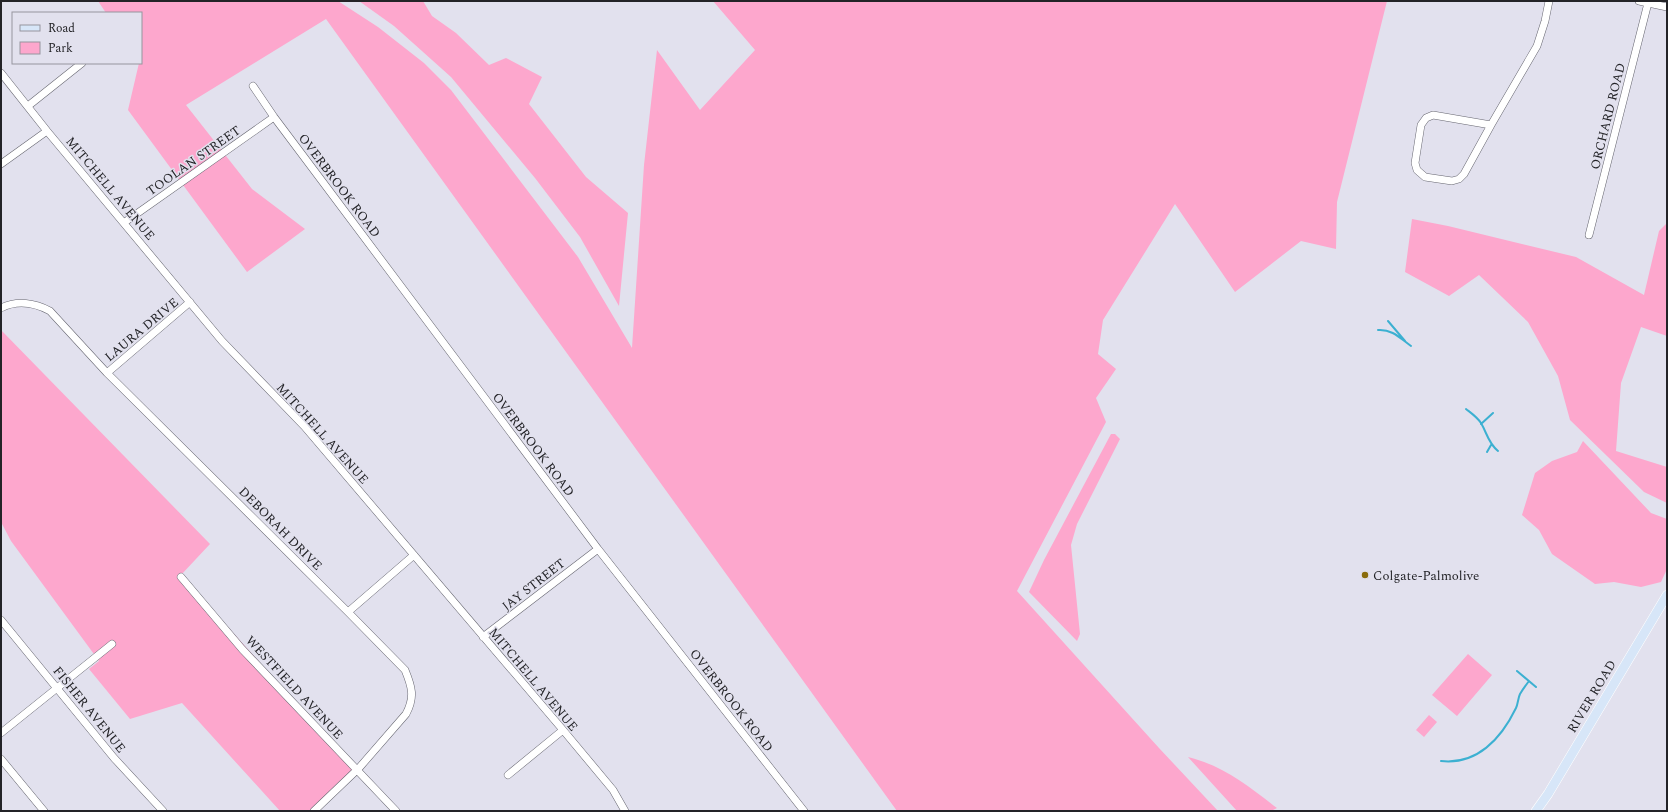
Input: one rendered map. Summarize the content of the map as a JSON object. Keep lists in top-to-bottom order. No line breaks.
{"streets":{"main road":["RIVER ROAD"],"street":["ORCHARD ROAD","TOOLAN STREET","OVERBROOK ROAD","MITCHELL AVENUE","LAURA DRIVE","DEBORAH DRIVE","JAY STREET","WESTFIELD AVENUE","FISHER AVENUE"]},"crossings":[["TOOLAN STREET","OVERBROOK ROAD"],["TOOLAN STREET","MITCHELL AVENUE"],["OVERBROOK ROAD","JAY STREET"],["MITCHELL AVENUE","LAURA DRIVE"],["MITCHELL AVENUE","JAY STREET"],["LAURA DRIVE","DEBORAH DRIVE"],["DEBORAH DRIVE","WESTFIELD AVENUE"]],"places":["Colgate-Palmolive"],"legend":["Road","Park"]}
